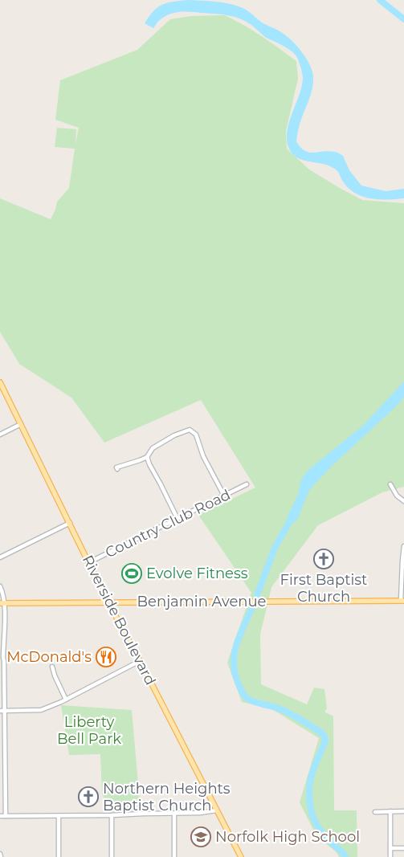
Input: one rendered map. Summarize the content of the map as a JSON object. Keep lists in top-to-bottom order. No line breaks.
{"streets":{"main road":["Benjamin Avenue","Riverside Boulevard"],"street":["Country Club Road"]},"crossings":[["Country Club Road","Riverside Boulevard"],["Benjamin Avenue","Riverside Boulevard"]],"parks":["Liberty Bell Park"],"places":{"church":["First Baptist Church","Northern Heights Baptist Church"],"sports":["Evolve Fitness"],"restaurant":["McDonald's"],"school or university":["Norfolk High School"]}}
